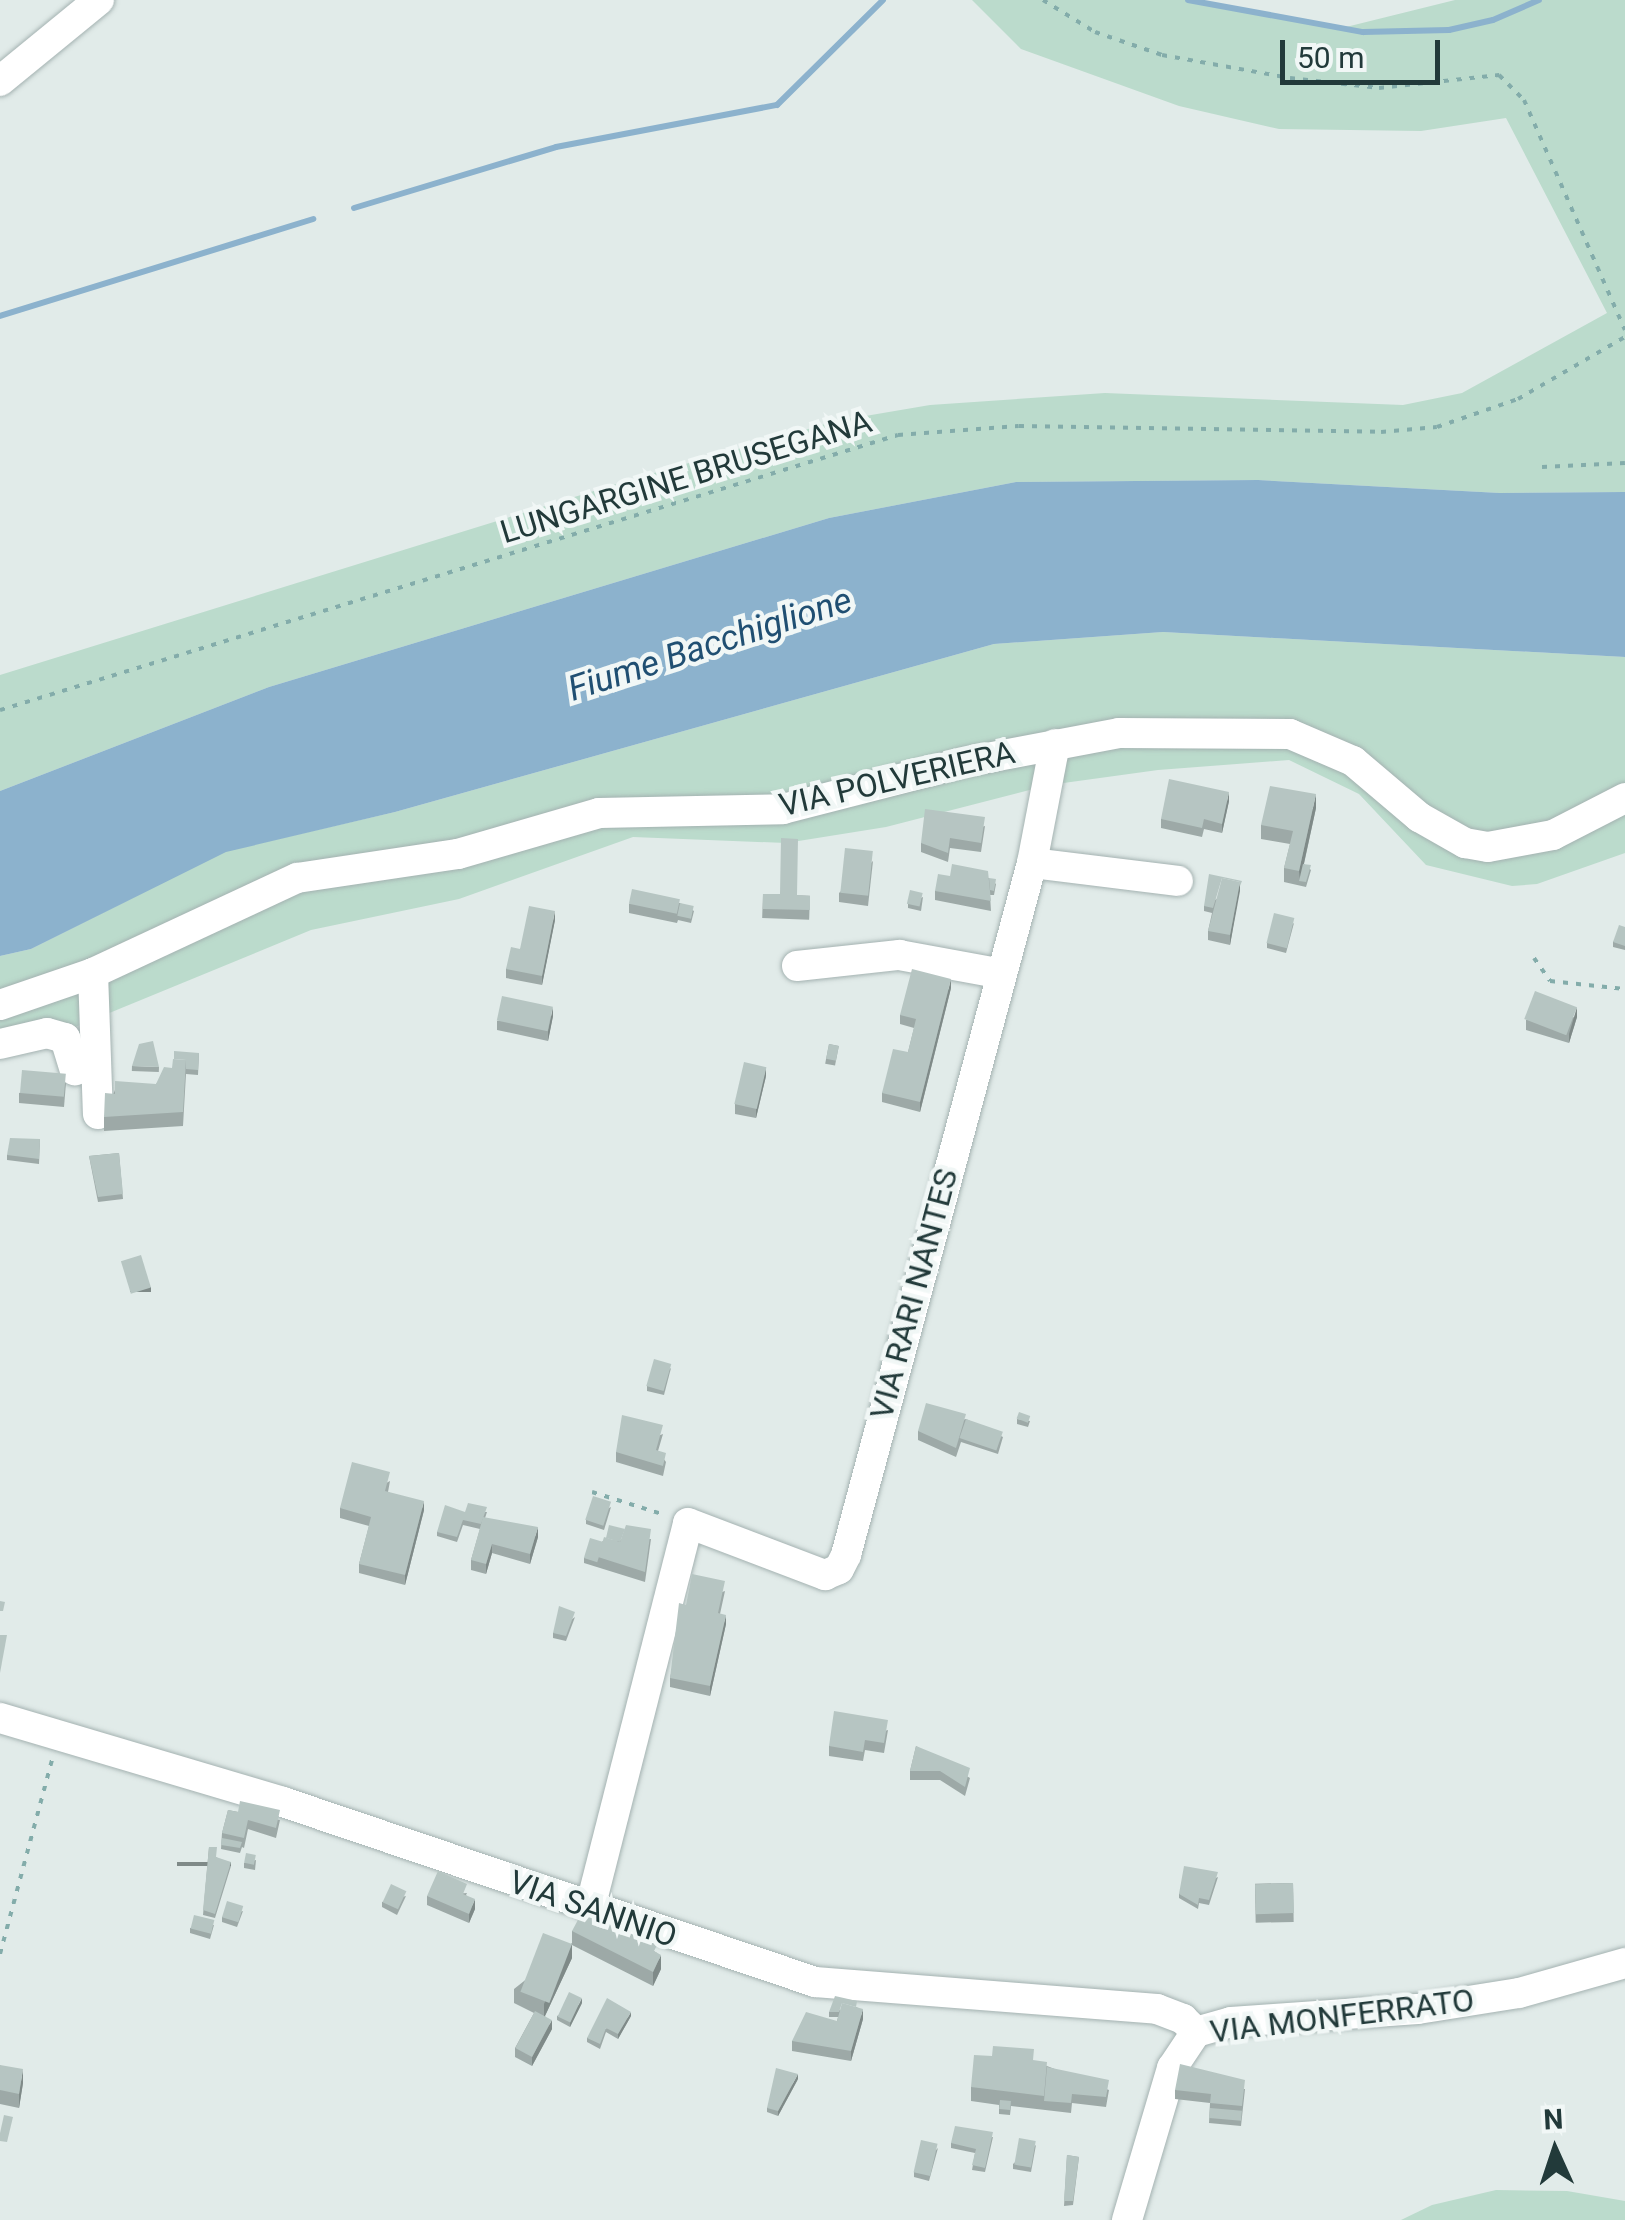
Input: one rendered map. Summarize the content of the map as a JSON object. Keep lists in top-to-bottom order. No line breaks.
{"streets":{"street":["VIA POLVERIERA","VIA RARI NANTES","VIA SANNIO","VIA MONFERRATO"],"path":["LUNGARGINE BRUSEGANA"]},"crossings":[["VIA POLVERIERA","VIA RARI NANTES"],["VIA SANNIO","VIA MONFERRATO"]],"water":["Fiume Bacchiglione"],"scale_bar":"50 m","north":"top"}
